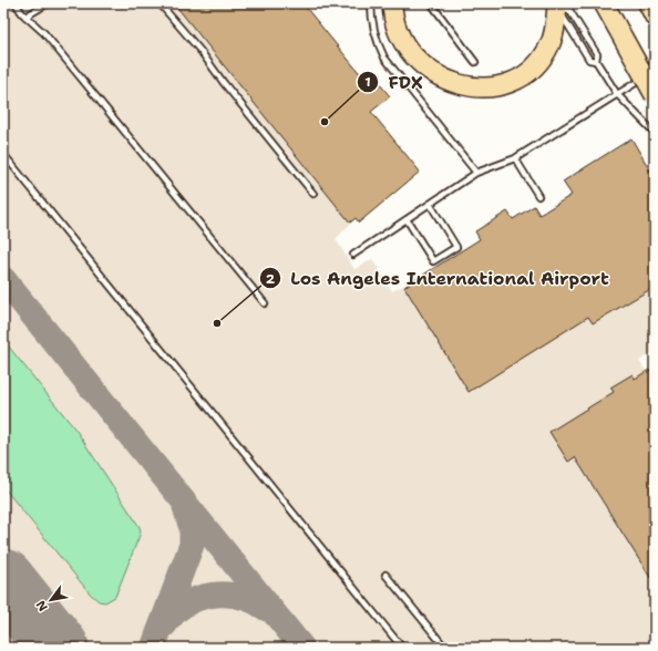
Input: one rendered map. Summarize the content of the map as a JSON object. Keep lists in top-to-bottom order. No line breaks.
{"places":["FDX","Los Angeles International Airport"],"north":"bottom left"}
